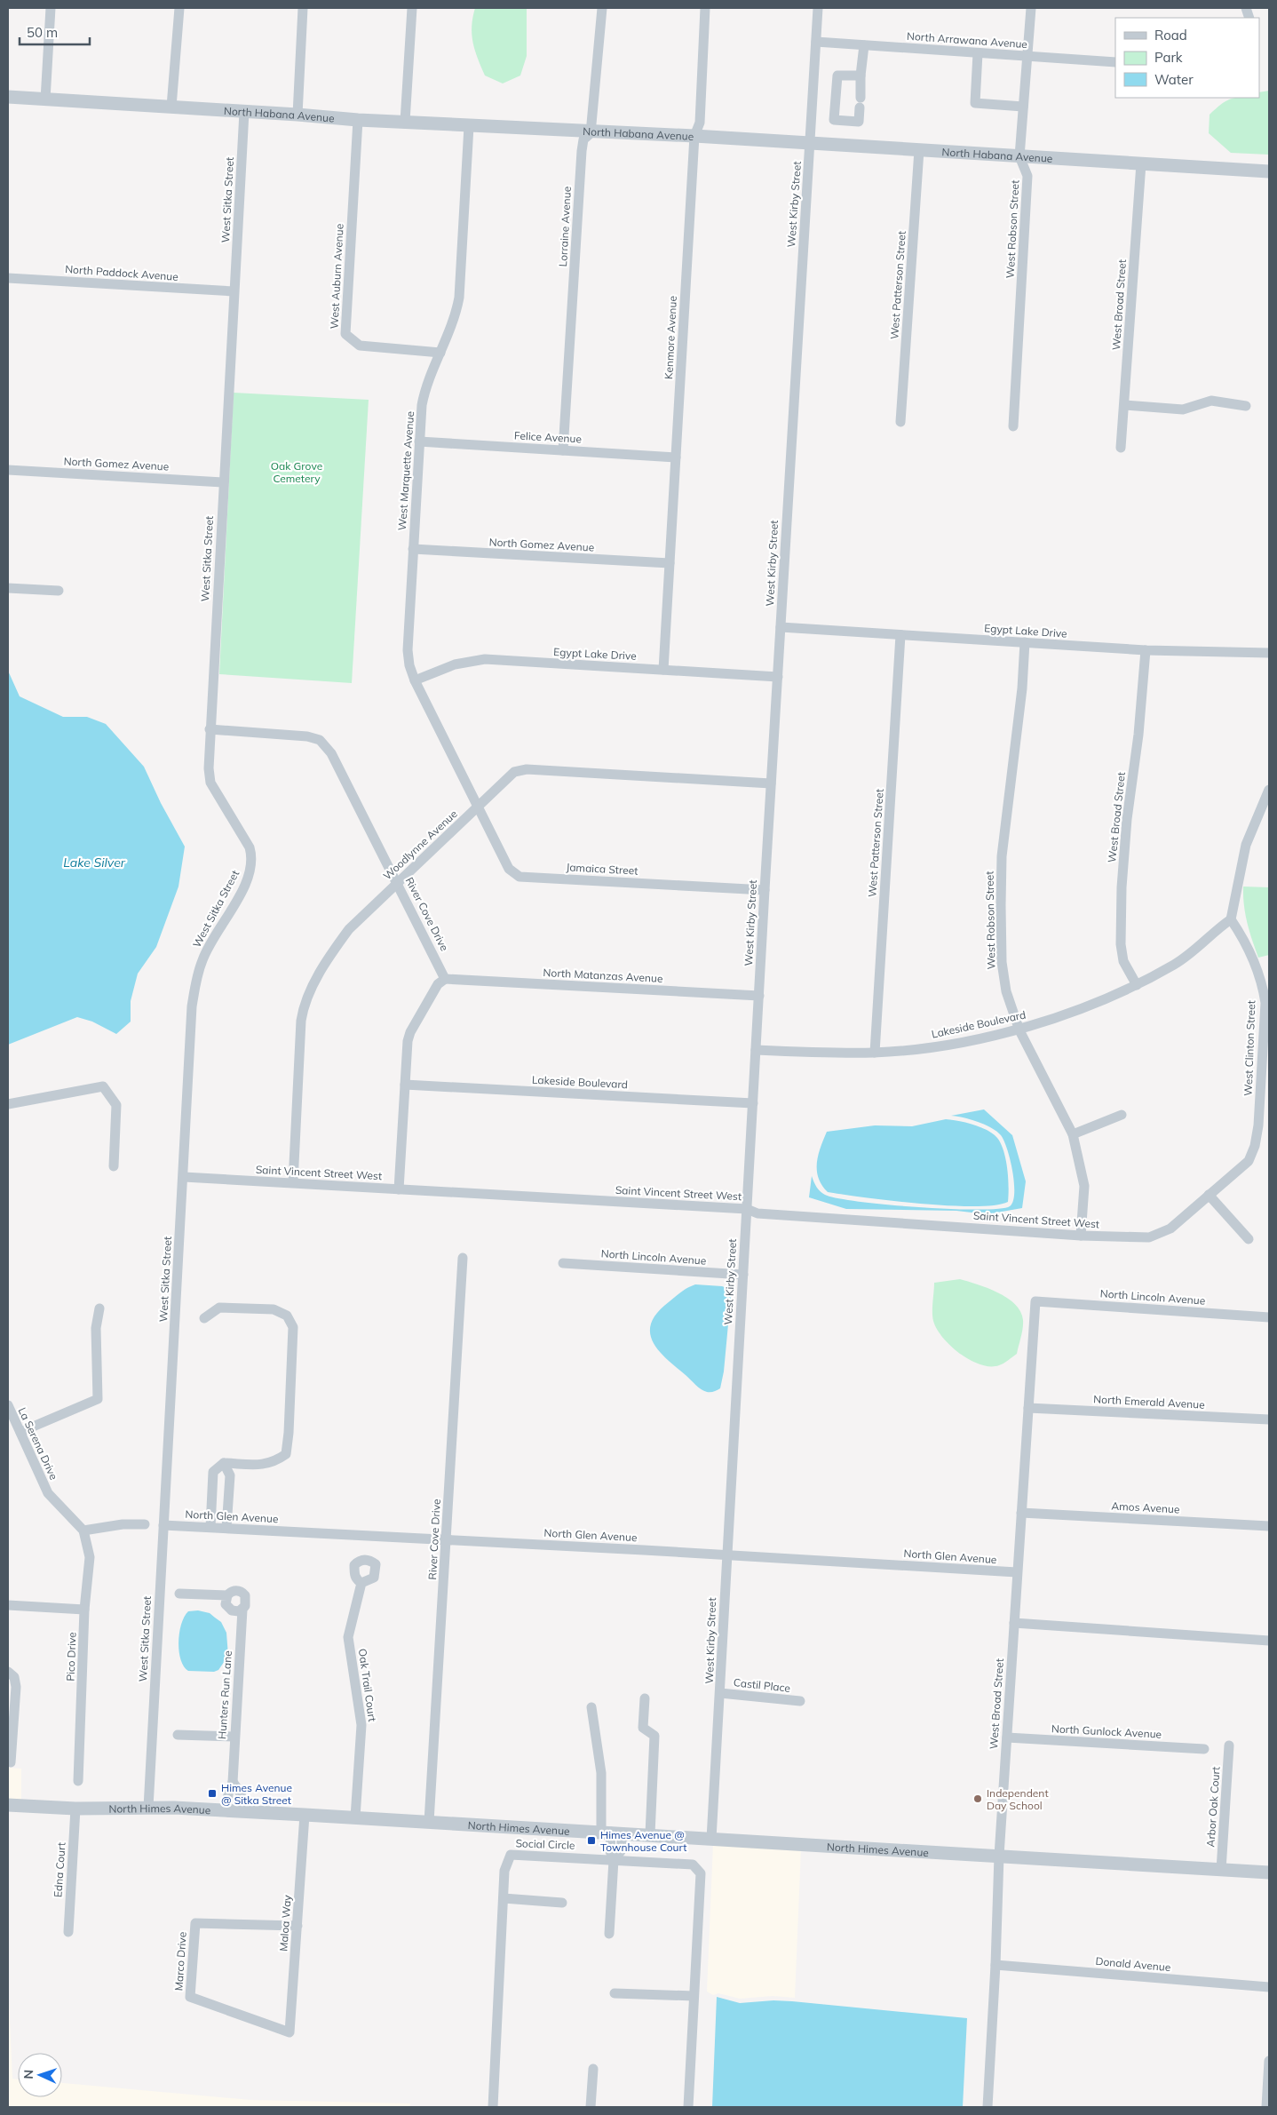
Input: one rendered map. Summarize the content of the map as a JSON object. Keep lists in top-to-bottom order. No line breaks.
{"streets":{"street":["North Arrawana Avenue","North Habana Avenue","West Sitka Street","West Kirby Street","Lorraine Avenue","West Robson Street","North Paddock Avenue","West Auburn Avenue","West Patterson Street","West Broad Street","Kenmore Avenue","Felice Avenue","North Gomez Avenue","West Marquette Avenue","Egypt Lake Drive","Woodlynne Avenue","Jamaica Street","River Cove Drive","North Matanzas Avenue","Lakeside Boulevard","West Clinton Street","Saint Vincent Street West","North Lincoln Avenue","North Emerald Avenue","La Serena Drive","Amos Avenue","North Glen Avenue","Pico Drive","Oak Trail Court","Castil Place","Hunters Run Lane","North Gunlock Avenue","Arbor Oak Court","North Himes Avenue","Social Circle","Edna Court","Maloa Way","Marco Drive","Donald Avenue"]},"crossings":[["North Arrawana Avenue","West Kirby Street"],["North Arrawana Avenue","West Robson Street"],["North Habana Avenue","West Sitka Street"],["North Habana Avenue","West Kirby Street"],["North Habana Avenue","Lorraine Avenue"],["North Habana Avenue","West Robson Street"],["North Habana Avenue","West Auburn Avenue"],["North Habana Avenue","West Patterson Street"],["North Habana Avenue","West Broad Street"],["North Habana Avenue","Kenmore Avenue"],["North Habana Avenue","West Marquette Avenue"],["West Sitka Street","North Paddock Avenue"],["West Sitka Street","North Gomez Avenue"],["West Sitka Street","River Cove Drive"],["West Sitka Street","Saint Vincent Street West"],["West Sitka Street","North Glen Avenue"],["West Sitka Street","North Himes Avenue"],["West Kirby Street","Egypt Lake Drive"],["West Kirby Street","Woodlynne Avenue"],["West Kirby Street","Jamaica Street"],["West Kirby Street","North Matanzas Avenue"],["West Kirby Street","Lakeside Boulevard"],["West Kirby Street","Saint Vincent Street West"],["West Kirby Street","North Lincoln Avenue"],["West Kirby Street","North Glen Avenue"],["West Kirby Street","Castil Place"],["West Kirby Street","North Himes Avenue"],["Lorraine Avenue","Felice Avenue"],["West Robson Street","Egypt Lake Drive"],["West Robson Street","Lakeside Boulevard"],["West Robson Street","Saint Vincent Street West"],["West Auburn Avenue","West Marquette Avenue"],["West Patterson Street","Egypt Lake Drive"],["West Patterson Street","Lakeside Boulevard"],["West Broad Street","Egypt Lake Drive"],["West Broad Street","Lakeside Boulevard"],["West Broad Street","North Lincoln Avenue"],["West Broad Street","North Emerald Avenue"],["West Broad Street","Amos Avenue"],["West Broad Street","North Glen Avenue"],["West Broad Street","North Gunlock Avenue"],["West Broad Street","North Himes Avenue"],["West Broad Street","Donald Avenue"],["Kenmore Avenue","Felice Avenue"],["Kenmore Avenue","North Gomez Avenue"],["Kenmore Avenue","Egypt Lake Drive"],["Felice Avenue","West Marquette Avenue"],["North Gomez Avenue","West Marquette Avenue"],["West Marquette Avenue","Egypt Lake Drive"],["West Marquette Avenue","Woodlynne Avenue"],["West Marquette Avenue","Jamaica Street"],["Woodlynne Avenue","Jamaica Street"],["Woodlynne Avenue","River Cove Drive"],["Woodlynne Avenue","Saint Vincent Street West"],["River Cove Drive","North Matanzas Avenue"],["River Cove Drive","North Glen Avenue"],["River Cove Drive","North Himes Avenue"],["Lakeside Boulevard","West Clinton Street"],["West Clinton Street","Saint Vincent Street West"],["Oak Trail Court","North Himes Avenue"],["Hunters Run Lane","North Himes Avenue"],["Arbor Oak Court","North Himes Avenue"],["North Himes Avenue","Edna Court"],["North Himes Avenue","Maloa Way"],["Maloa Way","Marco Drive"]],"water":["Lake Silver"],"parks":["Oak Grove Cemetery"],"places":{"transit":["Himes Avenue @ Sitka Street","Himes Avenue @ Townhouse Court"],"other":["Independent Day School"]},"legend":["Road","Park","Water"],"scale_bar":"50 m","north":"left"}
